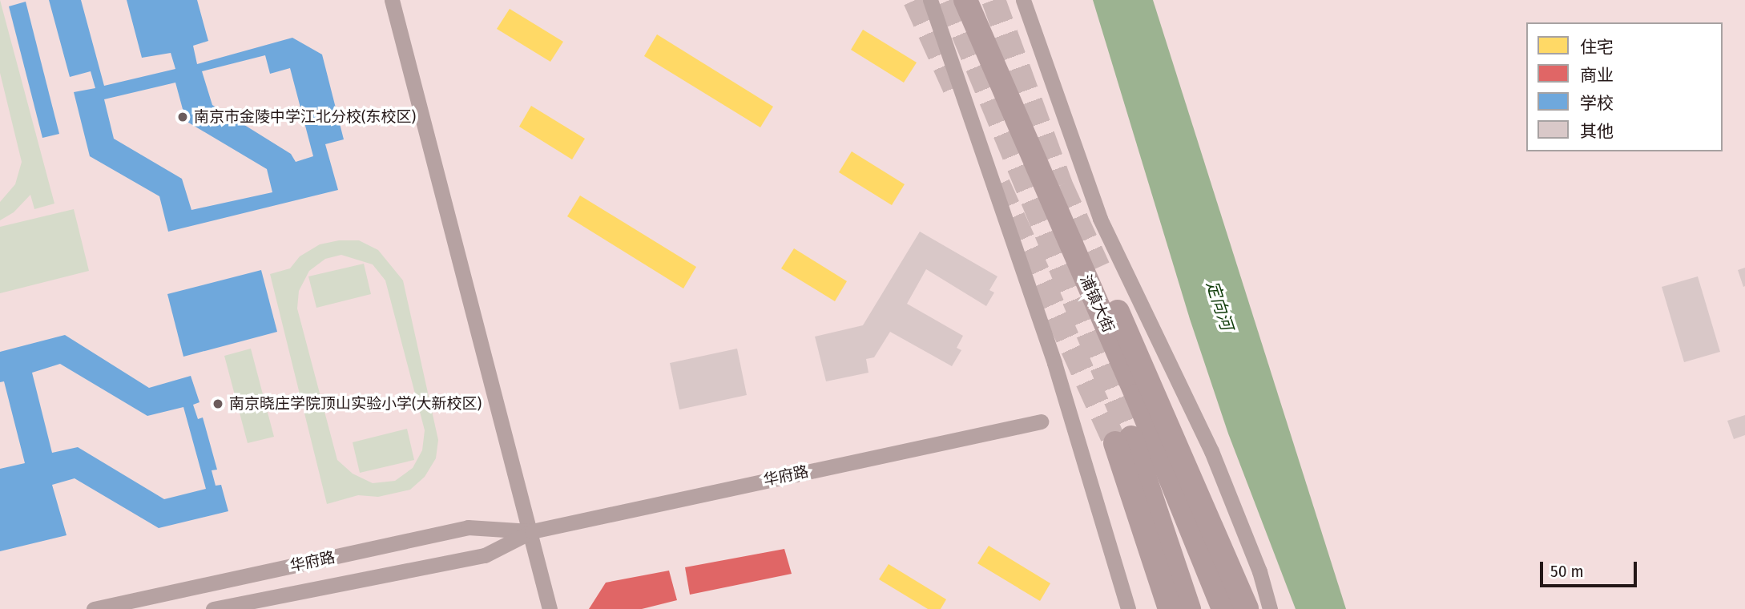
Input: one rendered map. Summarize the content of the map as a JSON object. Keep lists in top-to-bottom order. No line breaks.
{"streets":{"highway":["浦镇大街"],"street":["华府路"]},"water":["定向河"],"places":["南京市金陵中学江北分校(东校区)","南京晓庄学院顶山实验小学(大新校区)"],"legend":["住宅","商业","学校","其他"],"scale_bar":"50 m"}
